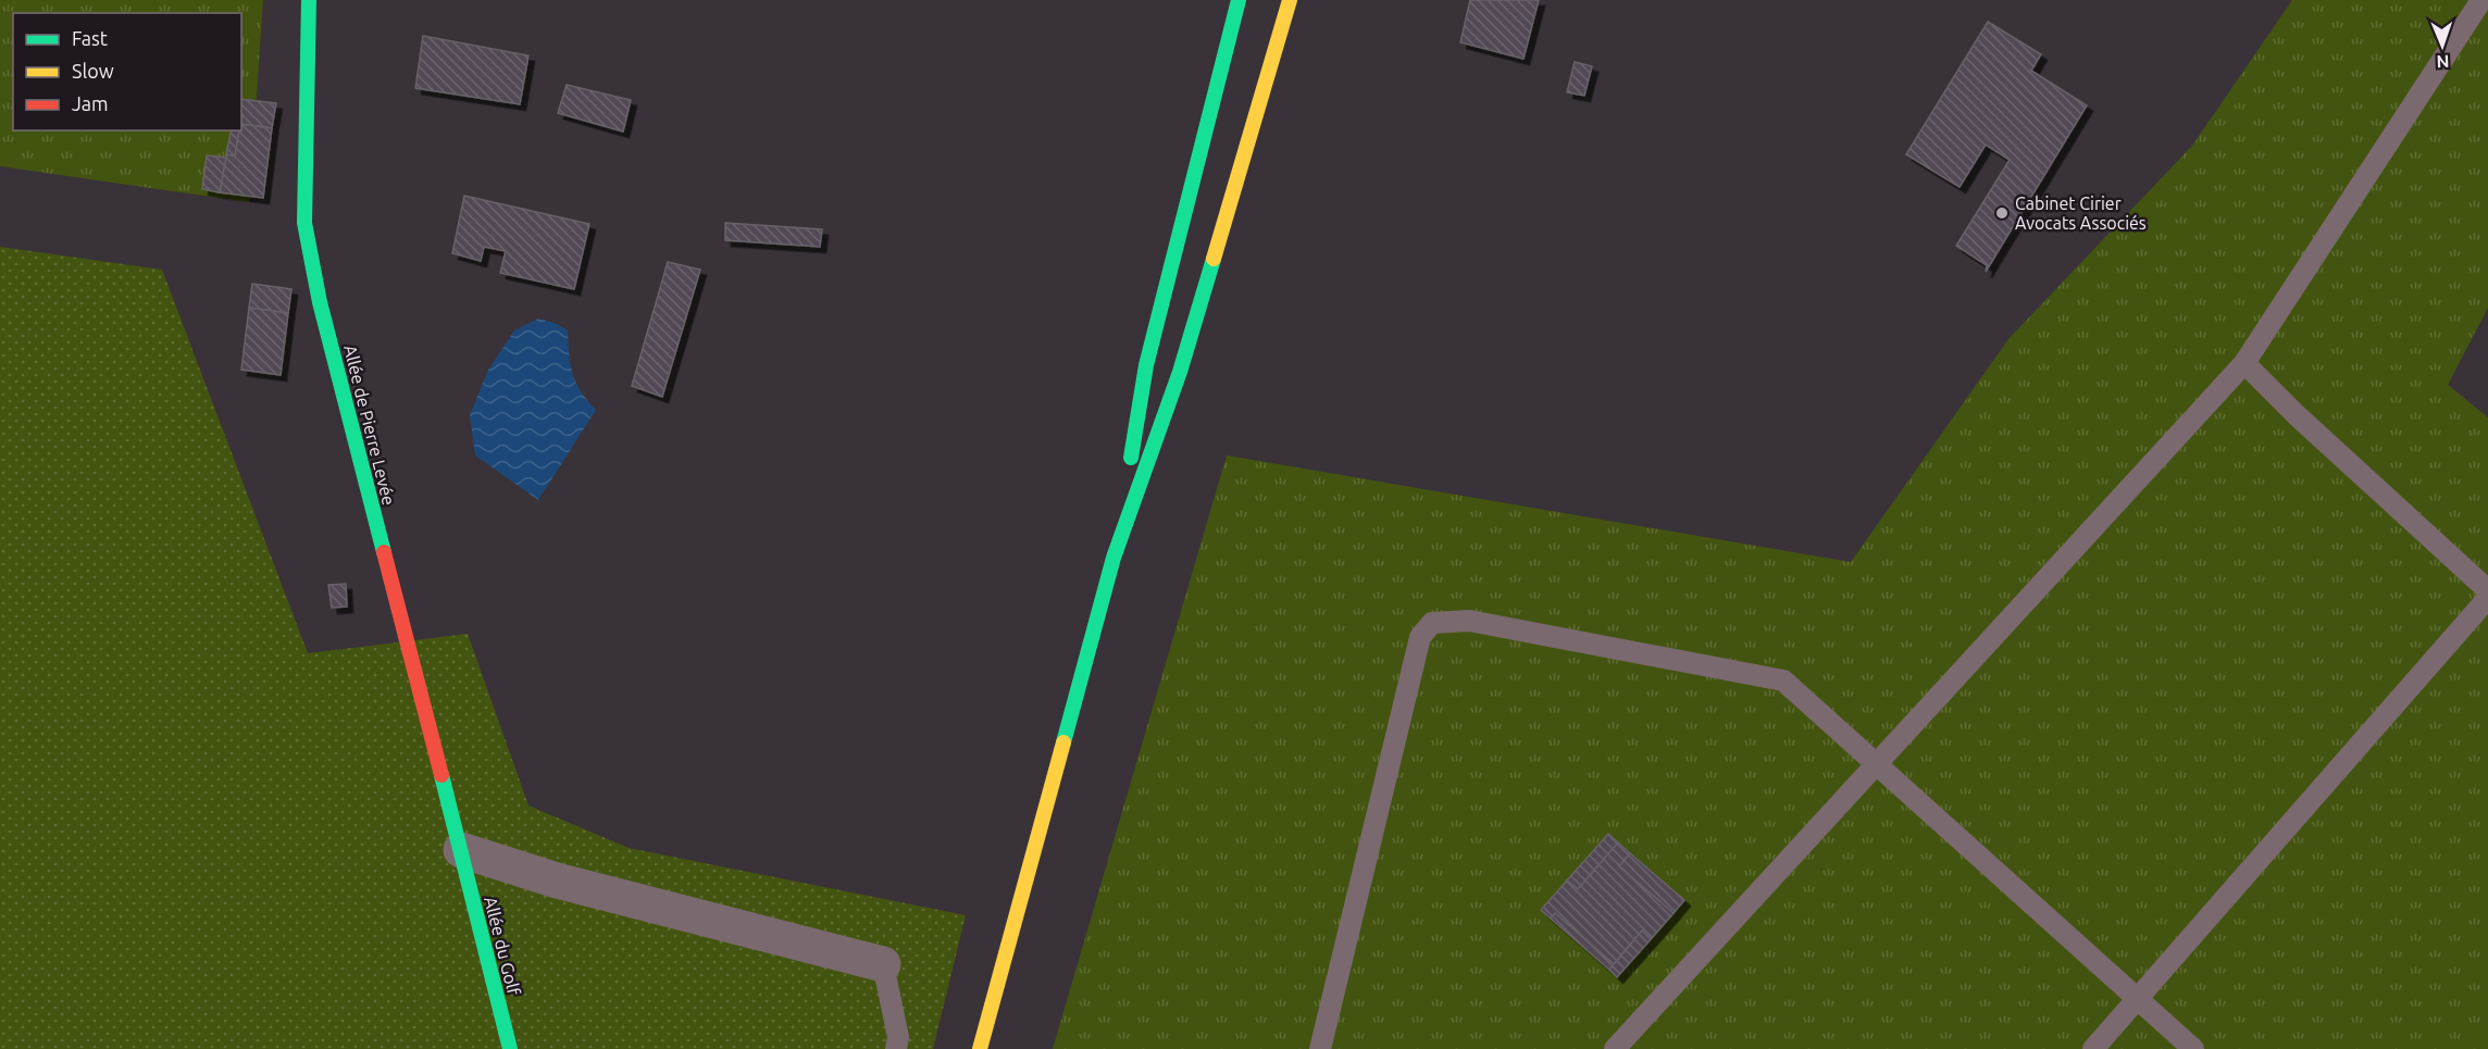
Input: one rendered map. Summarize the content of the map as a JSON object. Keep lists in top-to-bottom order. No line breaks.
{"streets":{"main road":["Allée de Pierre Levée","Allée du Golf"]},"crossings":[["Allée de Pierre Levée","Allée du Golf"]],"places":["Cabinet Cirier Avocats Associés"],"legend":["Fast","Slow","Jam"],"north":"bottom"}
